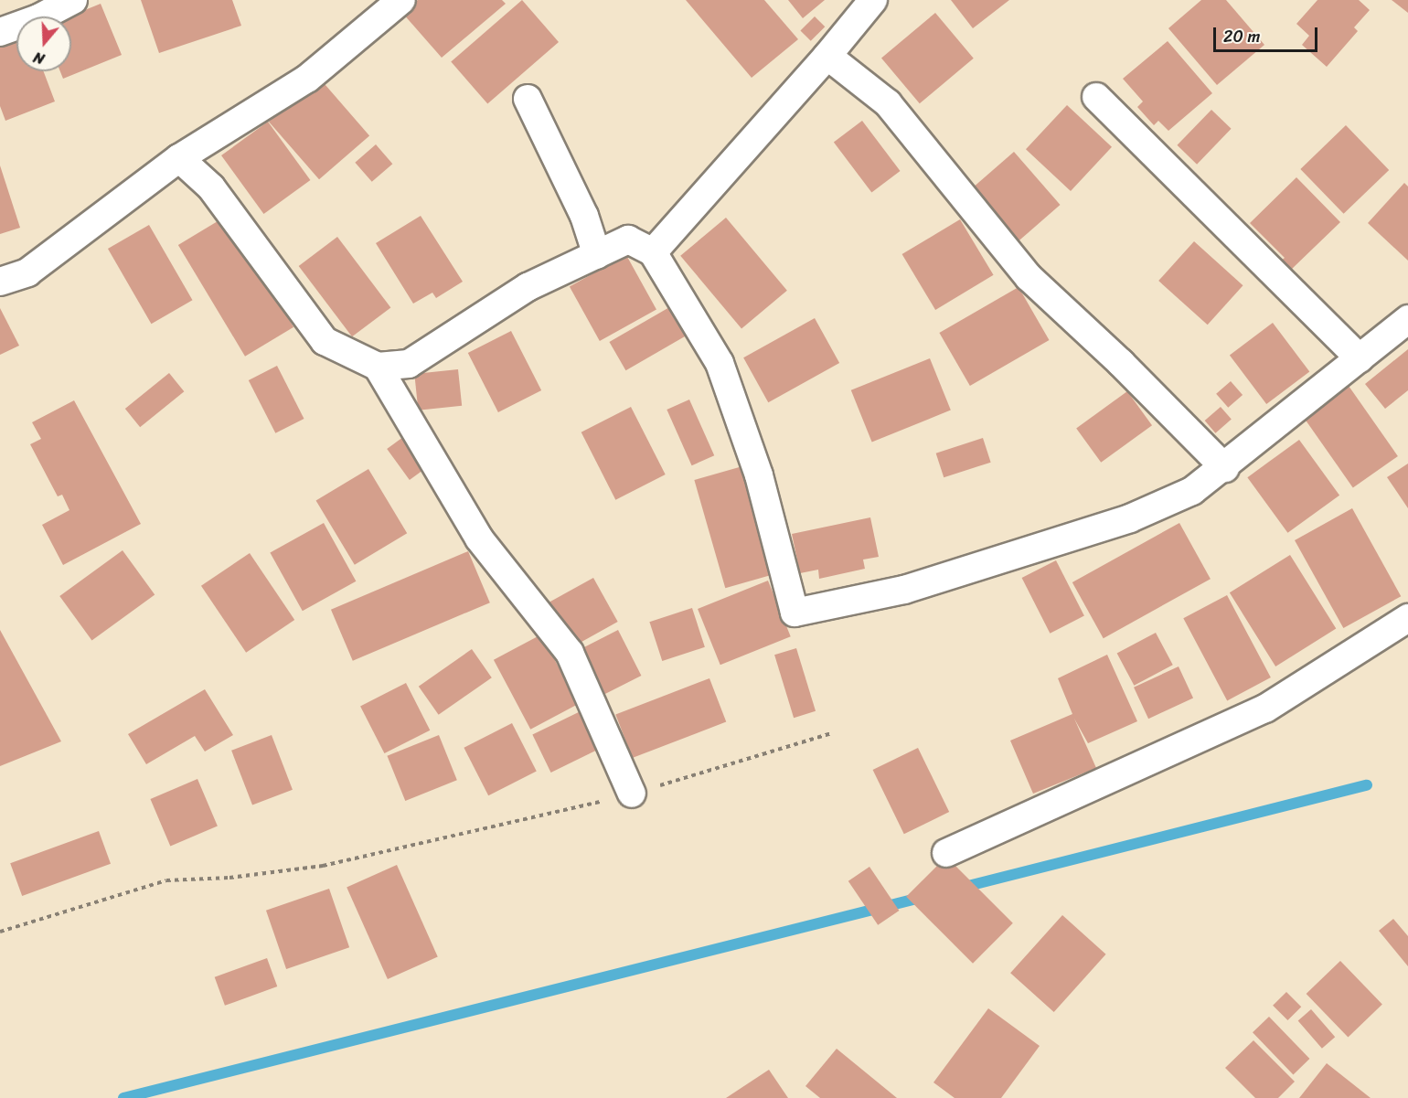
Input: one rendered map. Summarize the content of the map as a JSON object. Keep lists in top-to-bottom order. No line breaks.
{"scale_bar":"20 m","north":"bottom"}
